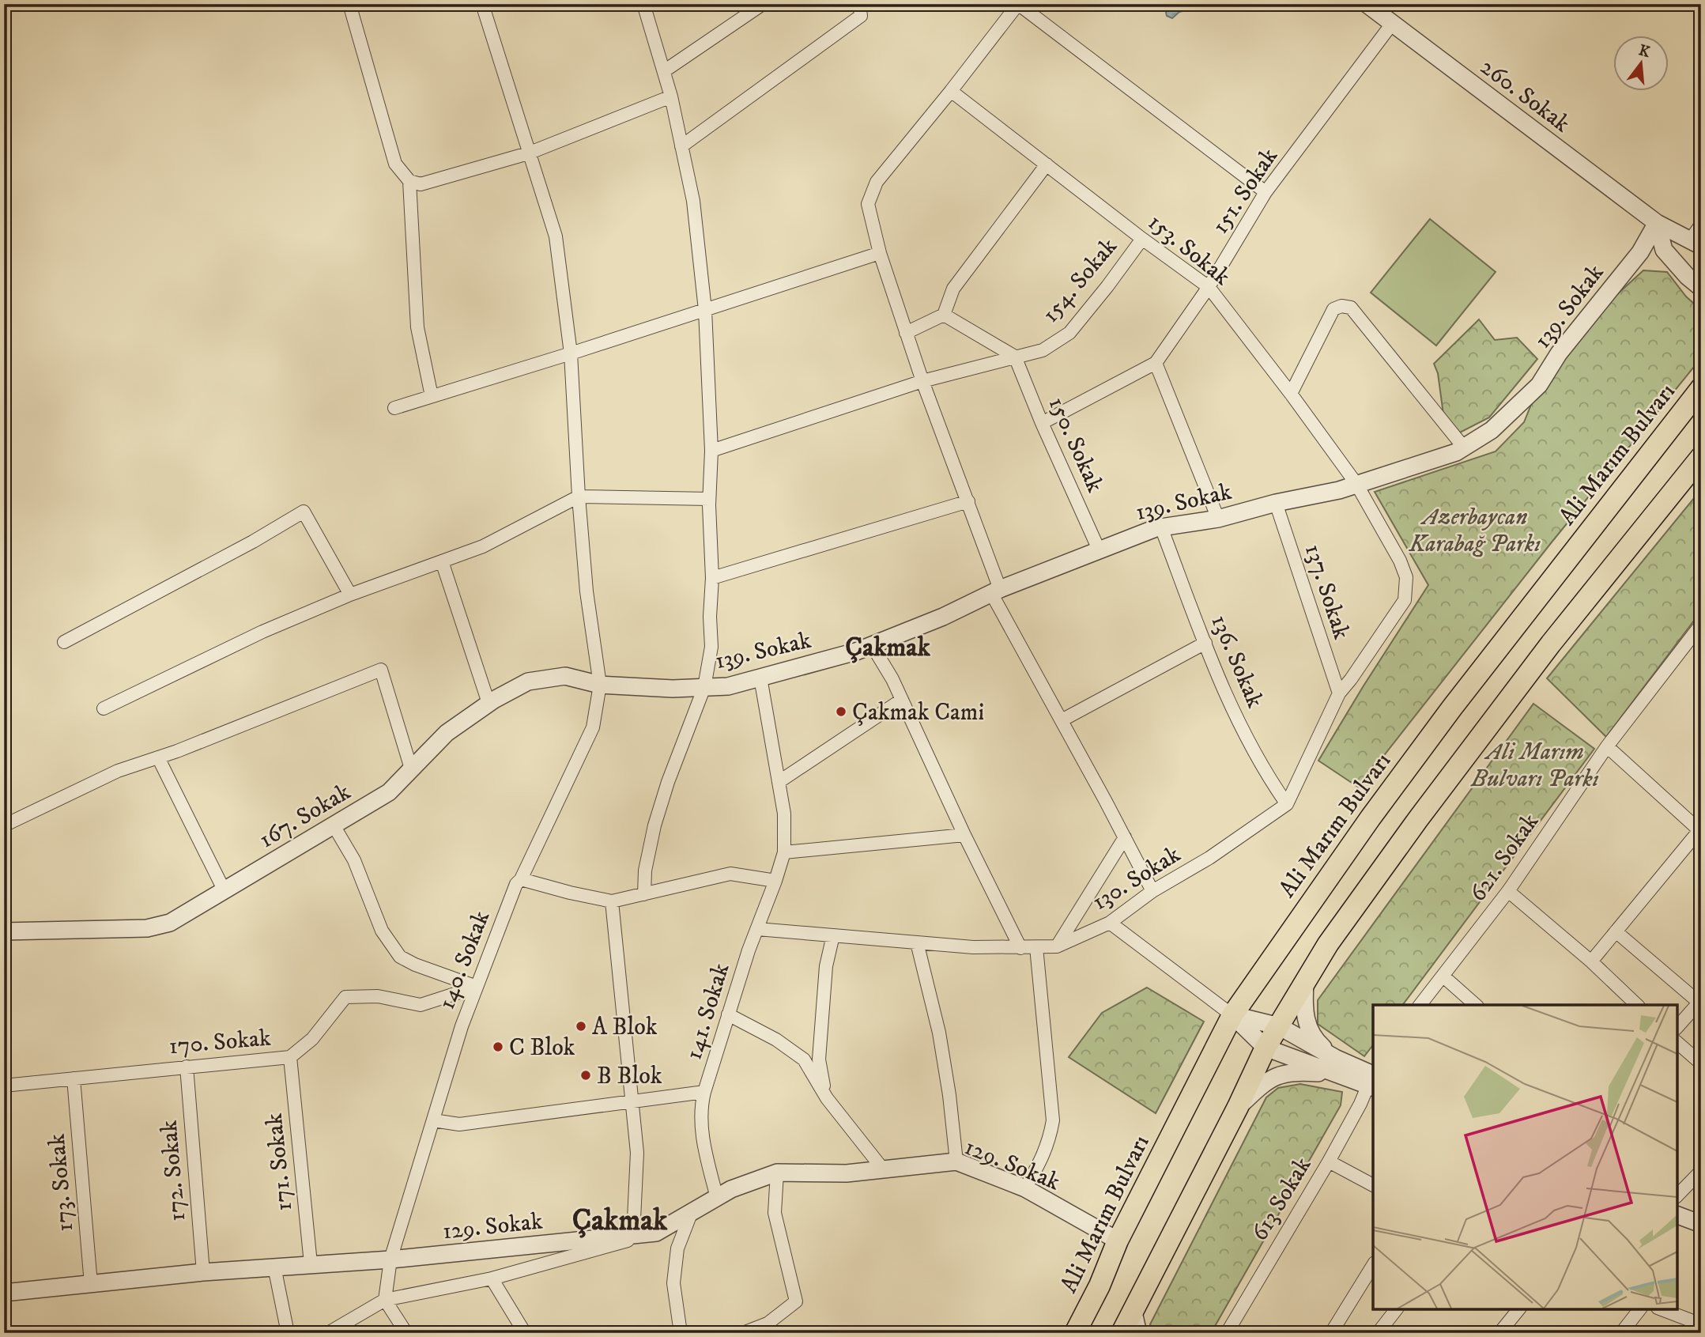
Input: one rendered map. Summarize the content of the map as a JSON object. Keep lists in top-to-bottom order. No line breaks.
{"streets":{"main road":["Ali Marım Bulvarı"],"street":["260. Sokak","151. Sokak","153. Sokak","154. Sokak","139. Sokak","150. Sokak","137. Sokak","136. Sokak","167. Sokak","621. Sokak","130. Sokak","140. Sokak","141. Sokak","170. Sokak","171. Sokak","129. Sokak","172. Sokak","173. Sokak","613 Sokak"]},"crossings":[["260. Sokak","151. Sokak"],["260. Sokak","139. Sokak"],["151. Sokak","153. Sokak"],["151. Sokak","150. Sokak"],["153. Sokak","154. Sokak"],["153. Sokak","139. Sokak"],["153. Sokak","137. Sokak"],["154. Sokak","150. Sokak"],["139. Sokak","150. Sokak"],["139. Sokak","137. Sokak"],["139. Sokak","136. Sokak"],["139. Sokak","167. Sokak"],["139. Sokak","140. Sokak"],["139. Sokak","141. Sokak"],["Ali Marım Bulvarı","129. Sokak"],["136. Sokak","130. Sokak"],["167. Sokak","140. Sokak"],["130. Sokak","141. Sokak"],["140. Sokak","141. Sokak"],["140. Sokak","170. Sokak"],["140. Sokak","129. Sokak"],["170. Sokak","171. Sokak"],["170. Sokak","172. Sokak"],["170. Sokak","173. Sokak"],["171. Sokak","129. Sokak"],["129. Sokak","172. Sokak"],["129. Sokak","173. Sokak"]],"districts":["Çakmak","Çakmak"],"parks":["Azerbaycan Karabağ Parkı","Ali Marım Bulvarı Parkı"],"places":["Çakmak Cami","A Blok","C Blok","B Blok"],"north":"top"}
